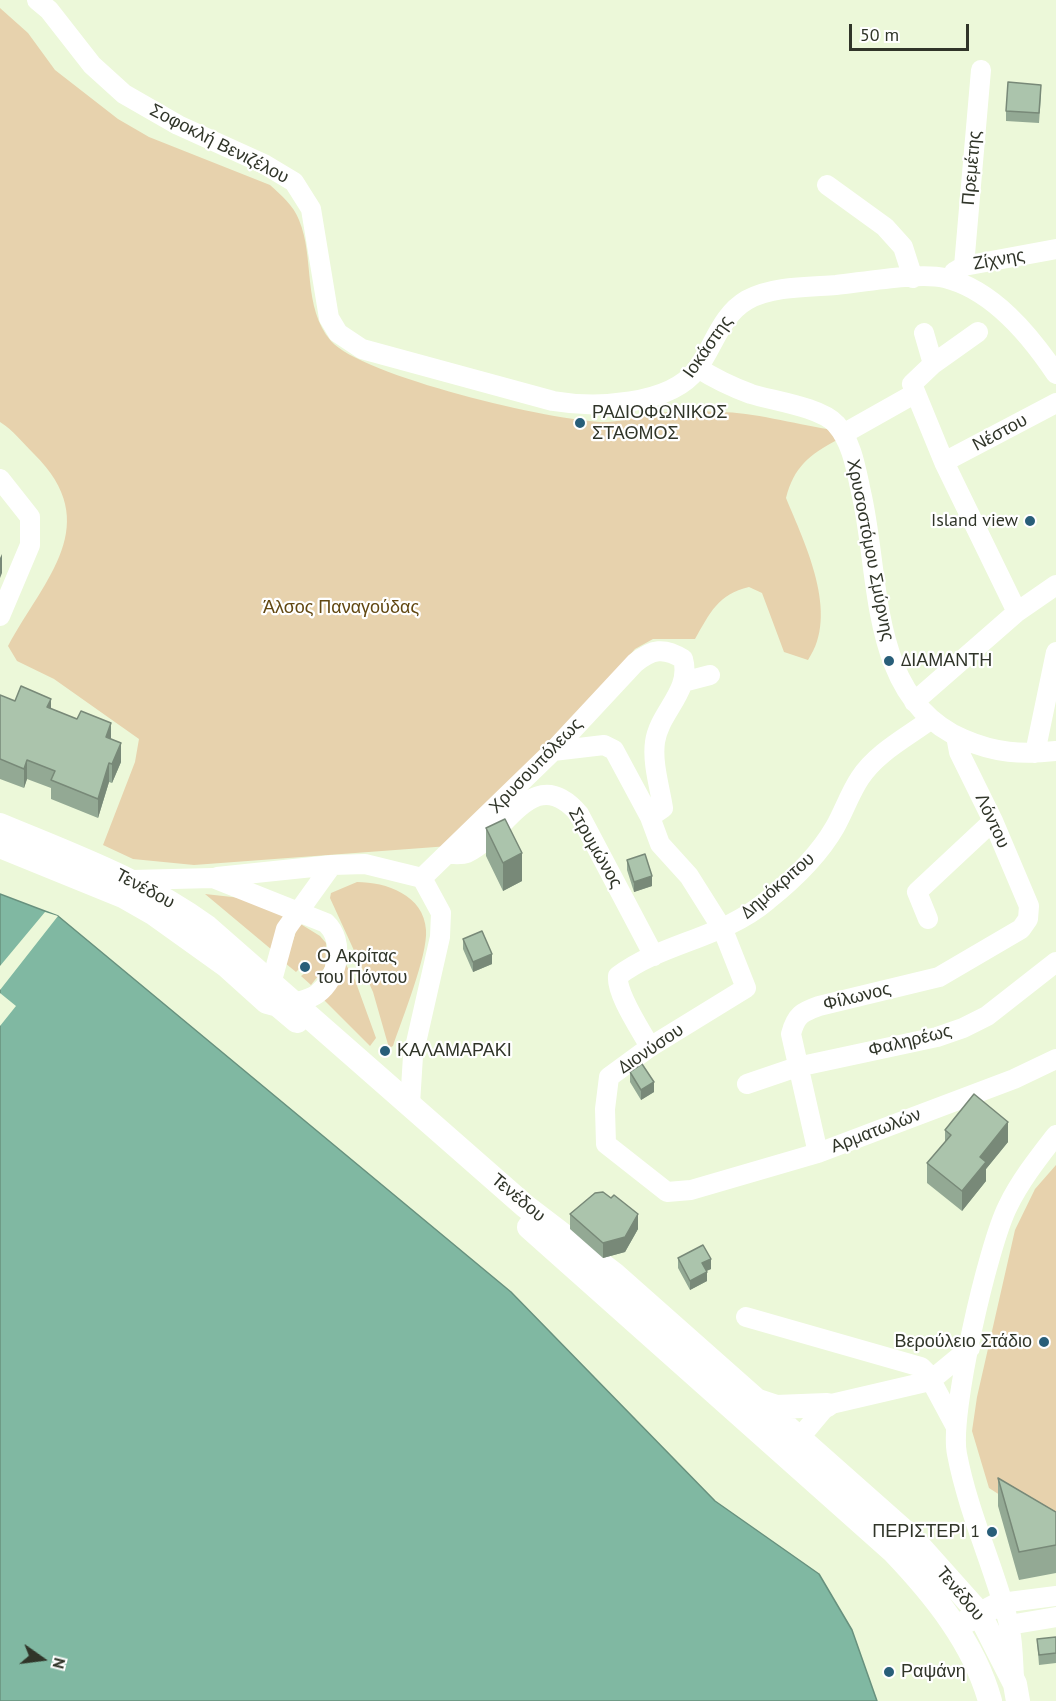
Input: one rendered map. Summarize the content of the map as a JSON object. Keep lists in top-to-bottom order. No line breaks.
{"streets":{"main road":["Τενέδου"],"street":["Σοφοκλή Βενιζέλου","Πρεμέτης","Ζίχνης","Ιοκάστης","Νέστου","Χρυσοστόμου Σμύρνης","Χρυσουπόλεως","Λόντου","Στρυμώνος","Δημόκριτου","Φίλωνος","Φαληρέως","Διονύσου","Αρματωλών"]},"crossings":[["Σοφοκλή Βενιζέλου","Ιοκάστης"],["Πρεμέτης","Ζίχνης"],["Ζίχνης","Ιοκάστης"],["Ιοκάστης","Χρυσοστόμου Σμύρνης"],["Χρυσοστόμου Σμύρνης","Λόντου"],["Χρυσοστόμου Σμύρνης","Δημόκριτου"],["Χρυσουπόλεως","Στρυμώνος"],["Λόντου","Φίλωνος"],["Στρυμώνος","Δημόκριτου"],["Δημόκριτου","Διονύσου"],["Φίλωνος","Φαληρέως"],["Φίλωνος","Αρματωλών"],["Διονύσου","Αρματωλών"]],"parks":["Άλσος Παναγούδας"],"places":["ΡΑΔΙΟΦΩΝΙΚΟΣ ΣΤΑΘΜΟΣ","Island view","ΔΙΑΜΑΝΤΗ","Ο Ακρίτας του Πόντου","ΚΑΛΑΜΑΡΑΚΙ","Βερούλειο Στάδιο","ΠΕΡΙΣΤΕΡΙ 1","Ραψάνη"],"scale_bar":"50 m","north":"right"}
